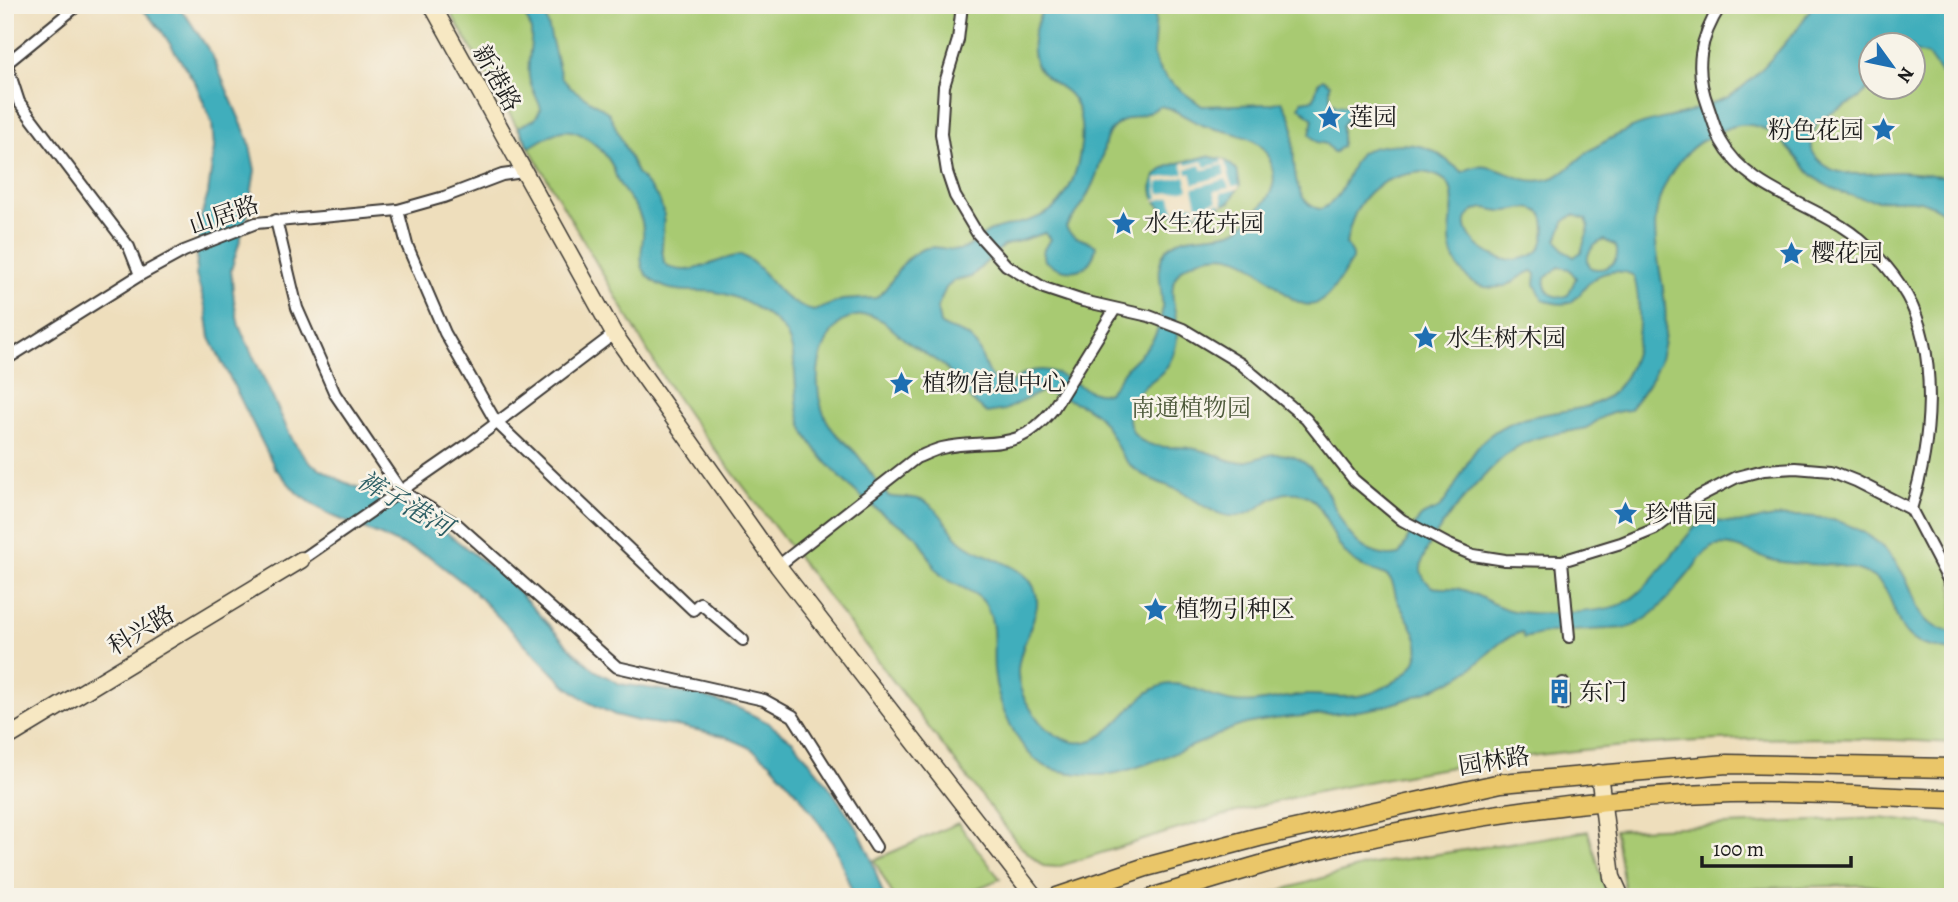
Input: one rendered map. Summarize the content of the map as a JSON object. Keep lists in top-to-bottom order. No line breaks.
{"streets":{"main road":["园林路"],"street":["新港路","山居路","科兴路"]},"crossings":[["新港路","山居路"]],"water":["裤子港河"],"parks":["南通植物园"],"places":{"place":["莲园","粉色花园","水生花卉园","樱花园","水生树木园","植物信息中心","珍惜园","植物引种区"],"building":["东门"]},"scale_bar":"100 m","north":"bottom right"}
